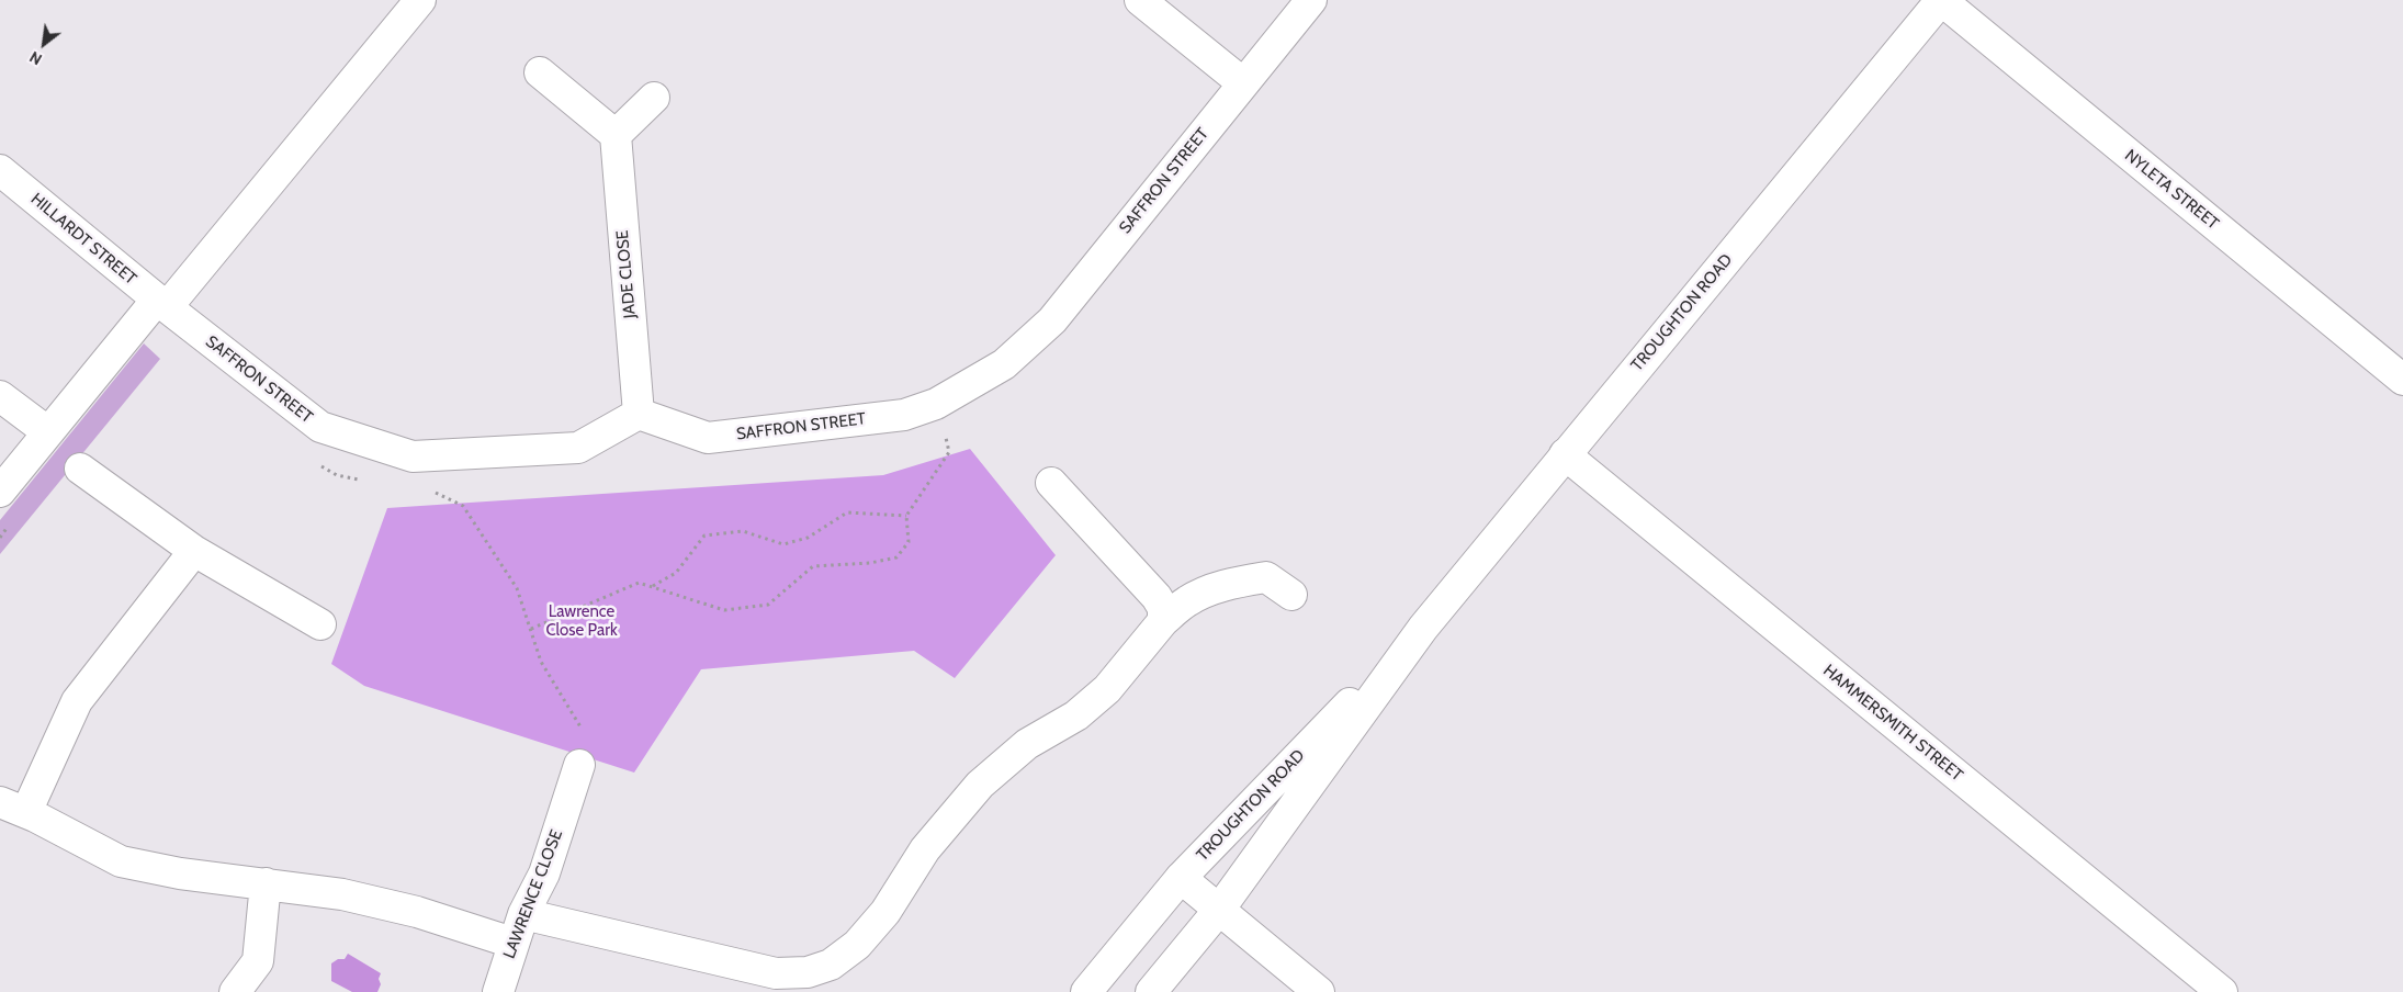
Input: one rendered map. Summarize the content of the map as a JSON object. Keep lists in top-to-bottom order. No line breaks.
{"streets":{"street":["SAFFRON STREET","NYLETA STREET","HILLARDT STREET","JADE CLOSE","TROUGHTON ROAD","HAMMERSMITH STREET","LAWRENCE CLOSE"]},"crossings":[["SAFFRON STREET","HILLARDT STREET"],["SAFFRON STREET","JADE CLOSE"],["NYLETA STREET","TROUGHTON ROAD"],["TROUGHTON ROAD","HAMMERSMITH STREET"]],"parks":["Lawrence Close Park"],"north":"bottom left"}
